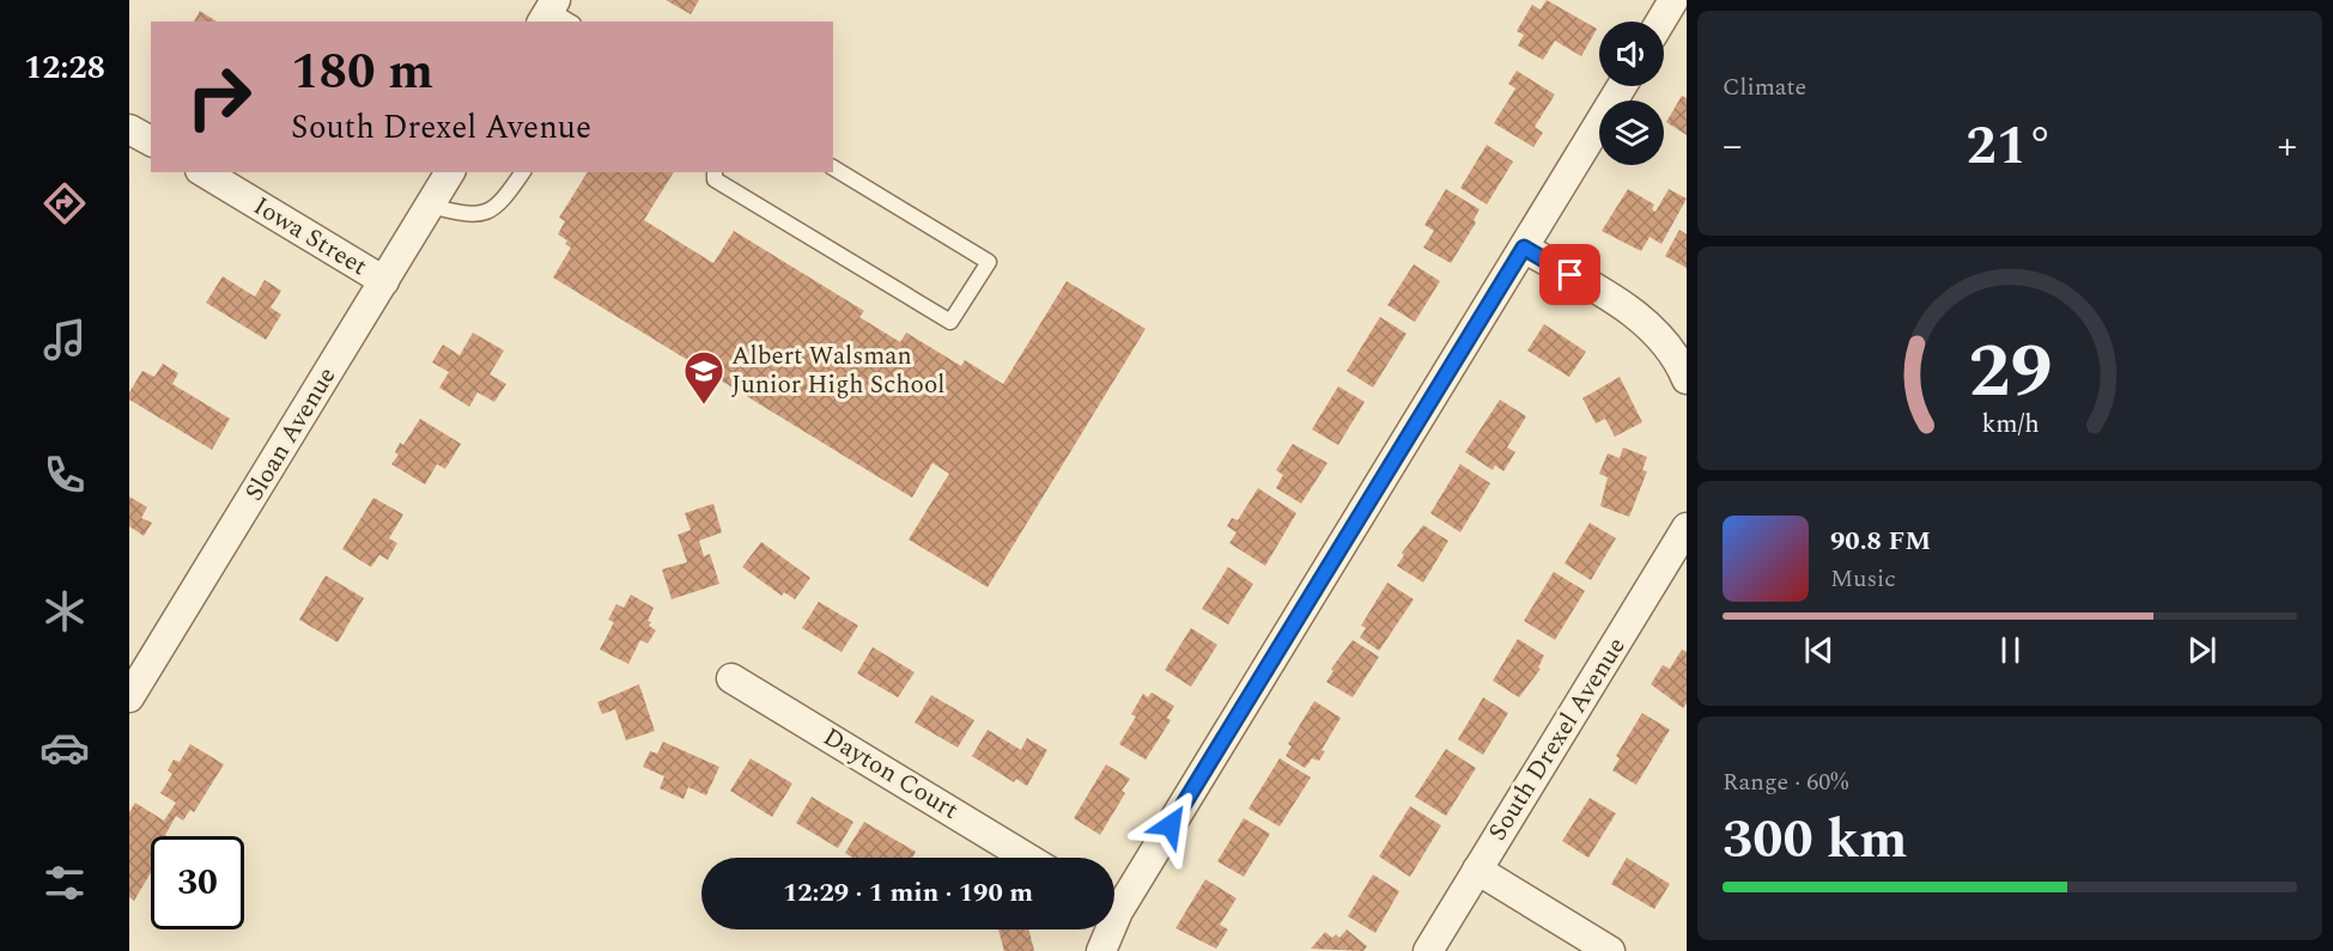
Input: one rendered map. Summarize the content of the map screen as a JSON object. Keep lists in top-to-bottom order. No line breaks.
{"streets":{"street":["Iowa Street","Sloan Avenue","South Drexel Avenue","Dayton Court"]},"crossings":[["Iowa Street","Sloan Avenue"]],"places":{"school or university":["Albert Walsman Junior High School"]},"page":{"tabs":"12:28","tile":["Climate",["Range · 60%","300 km"]],"turn":["180 m","South Drexel Avenue"],"heat":["−","21°","+"],"song":["90.8 FM","Music"],"limit":"30","trip":"12:29 · 1 min · 190 m","gauge":["29","km/h"]}}
